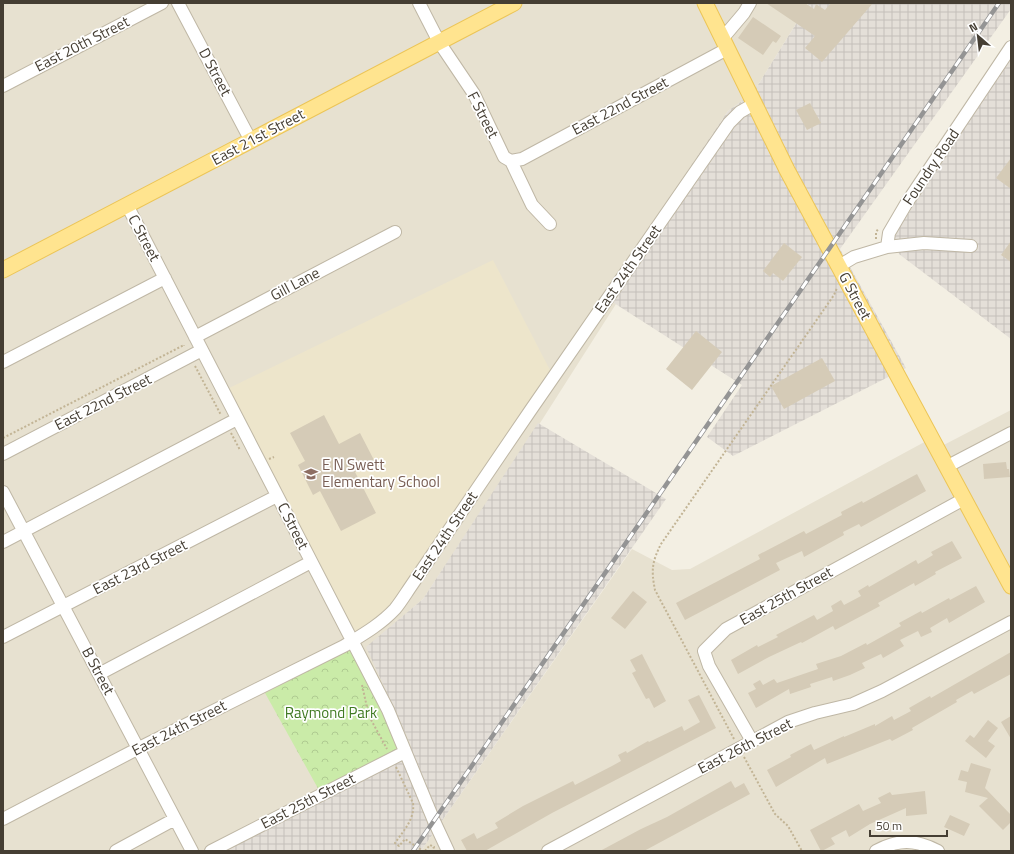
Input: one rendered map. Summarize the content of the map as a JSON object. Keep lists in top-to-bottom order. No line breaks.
{"streets":{"main road":["East 21st Street","G Street"],"street":["East 20th Street","D Street","East 22nd Street","F Street","Foundry Road","C Street","East 24th Street","Gill Lane","East 23rd Street","East 25th Street","B Street","East 26th Street"]},"crossings":[["D Street","East 21st Street"],["East 22nd Street","F Street"],["East 22nd Street","C Street"],["East 22nd Street","G Street"],["F Street","East 21st Street"],["East 21st Street","C Street"],["C Street","East 24th Street"],["C Street","Gill Lane"],["C Street","East 23rd Street"],["C Street","East 25th Street"],["East 24th Street","G Street"],["East 24th Street","B Street"],["G Street","East 25th Street"],["East 23rd Street","B Street"],["East 25th Street","East 26th Street"]],"parks":["Raymond Park"],"places":{"school or university":["E N Swett Elementary School"]},"scale_bar":"50 m","north":"top left"}
